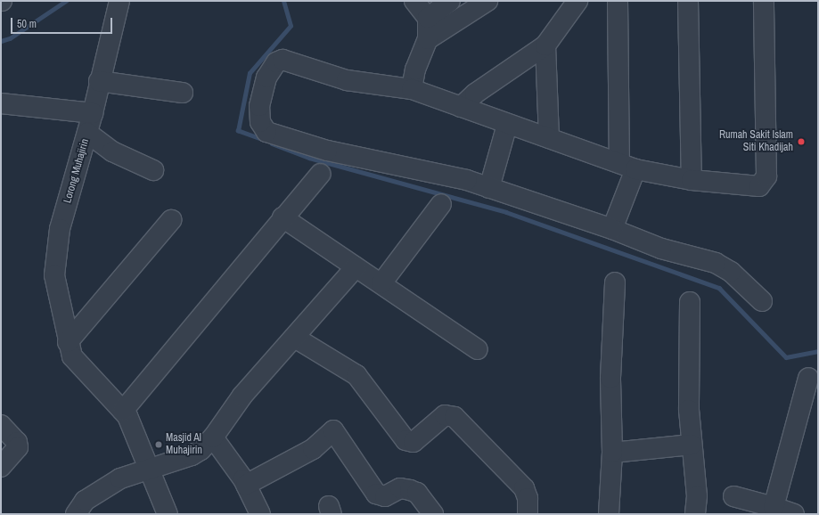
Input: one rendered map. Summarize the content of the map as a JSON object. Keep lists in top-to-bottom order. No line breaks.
{"streets":{"street":["Lorong Muhajirin"]},"places":["Rumah Sakit Islam Siti Khadijah","Masjid Al Muhajirin"],"scale_bar":"50 m"}
